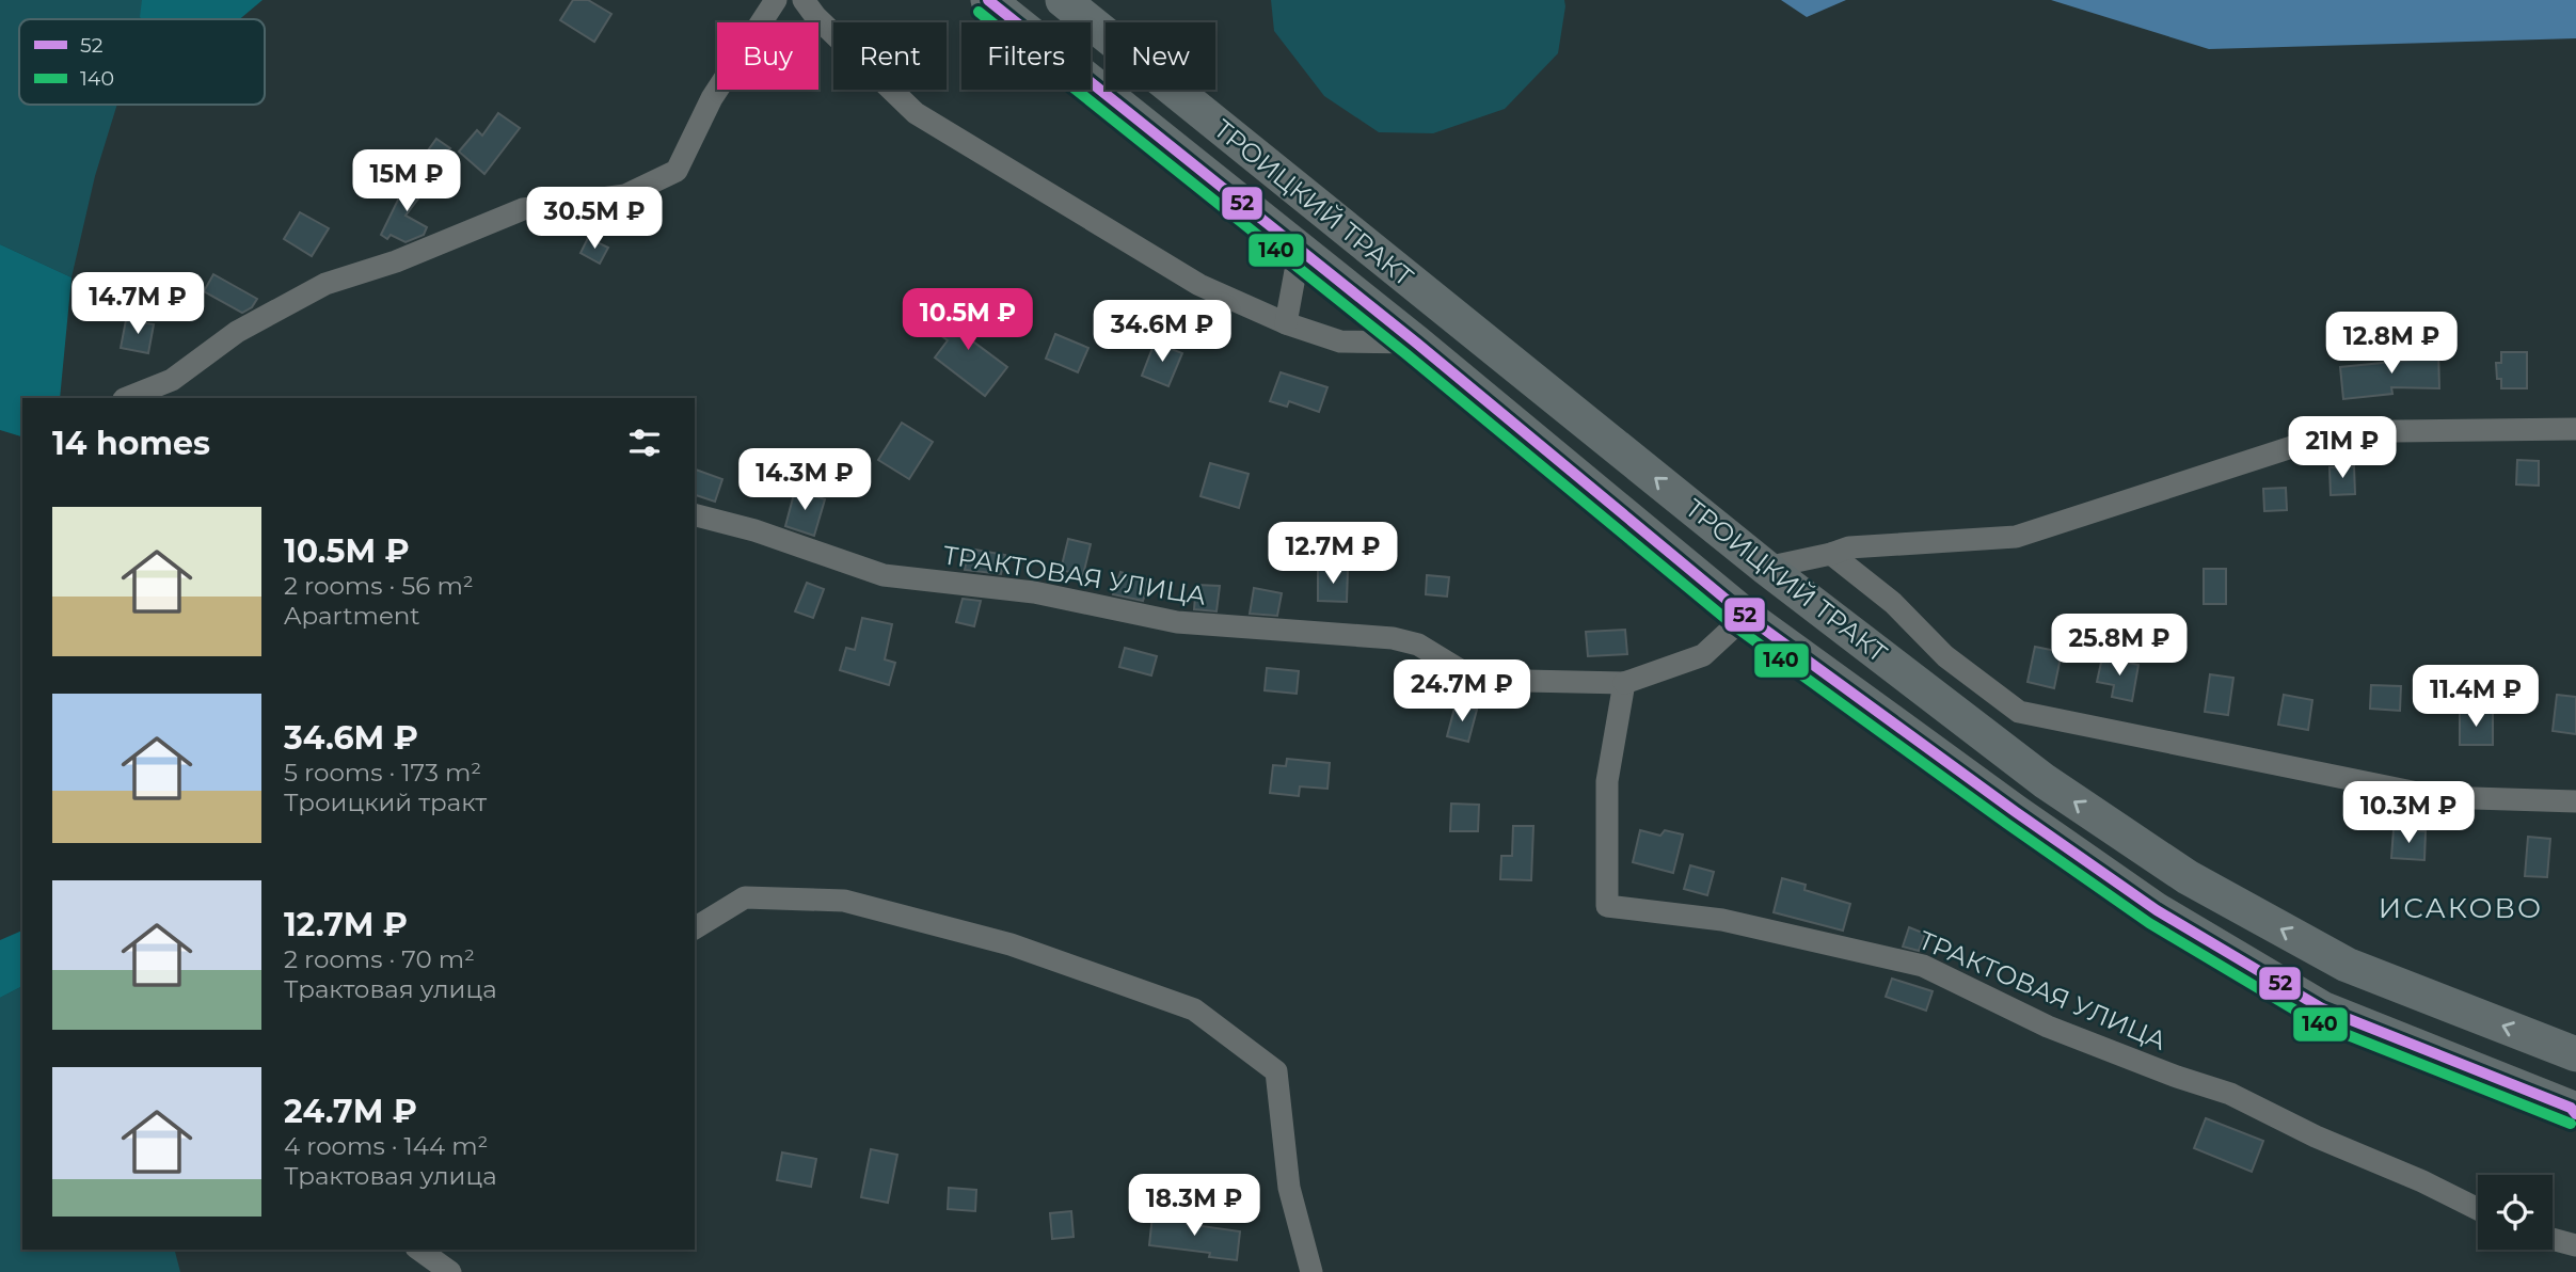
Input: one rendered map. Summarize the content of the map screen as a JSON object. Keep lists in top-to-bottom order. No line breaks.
{"streets":{"main road":["ТРОИЦКИЙ ТРАКТ"],"street":["ТРАКТОВАЯ УЛИЦА"]},"districts":["ИСАКОВО"],"lines":["transit line 52","transit line 140"],"legend":["52","140"],"page":{"chip":["Buy","Rent","Filters","New"],"price":["15M ₽","30.5M ₽","14.7M ₽","10.5M ₽","34.6M ₽","12.8M ₽","21M ₽","14.3M ₽","12.7M ₽","25.8M ₽","24.7M ₽","11.4M ₽","10.3M ₽","18.3M ₽"],"heading":"14 homes","list":[{"name":"10.5M ₽","note":"2 rooms · 56 m² · Apartment"},{"name":"34.6M ₽","note":"5 rooms · 173 m² · Троицкий тракт"},{"name":"12.7M ₽","note":"2 rooms · 70 m² · Трактовая улица"},{"name":"24.7M ₽","note":"4 rooms · 144 m² · Трактовая улица"}]}}
